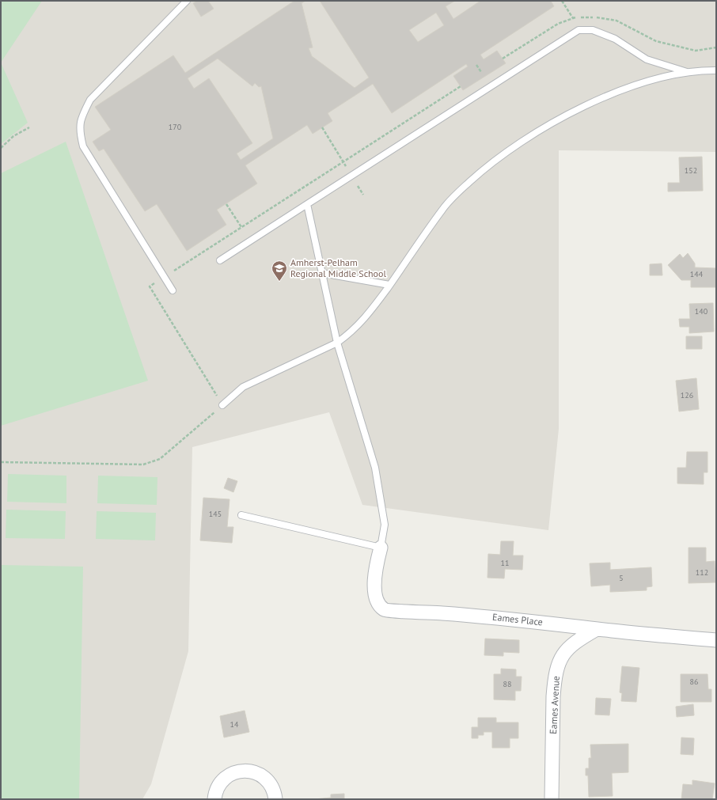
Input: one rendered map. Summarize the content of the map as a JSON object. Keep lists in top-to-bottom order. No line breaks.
{"streets":{"street":["Eames Place","Eames Avenue"]},"crossings":[["Eames Place","Eames Avenue"]],"places":{"school or university":["Amherst-Pelham Regional Middle School"]},"house_numbers":["170","152","144","140","126","145","11","112","5","86","88","14"]}
